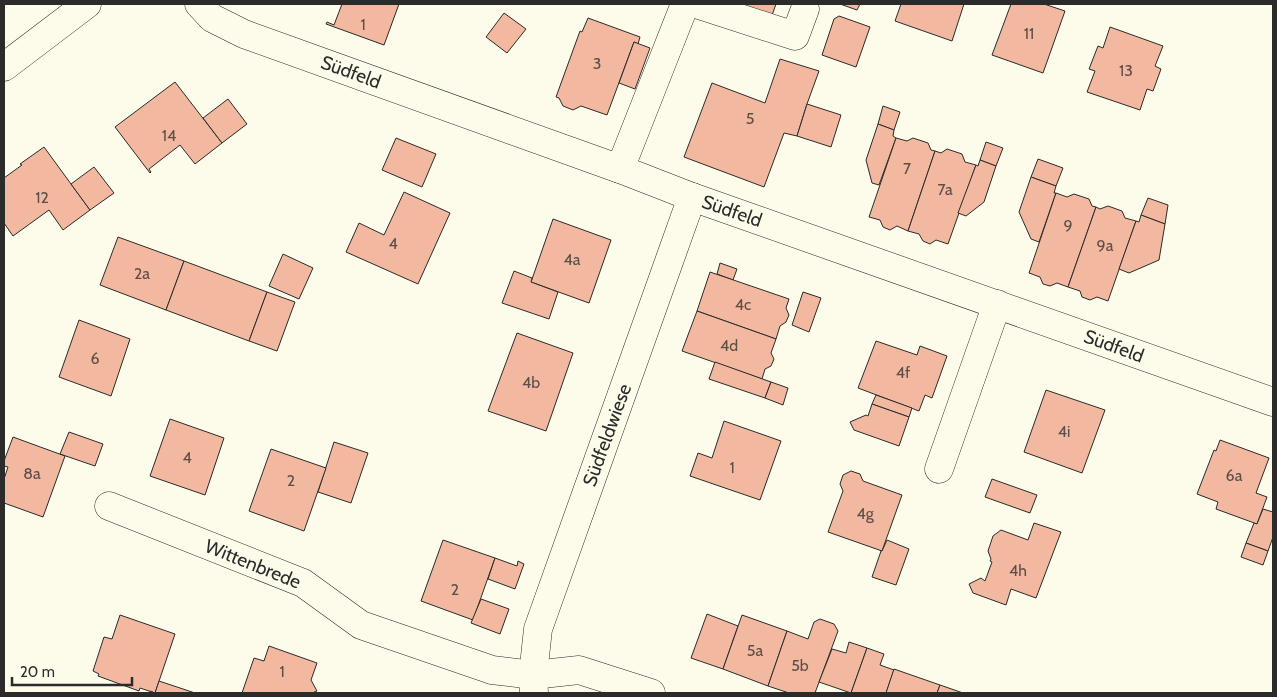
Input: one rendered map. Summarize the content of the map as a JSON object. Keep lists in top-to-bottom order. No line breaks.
{"streets":{"street":["Südfeld","Südfeldwiese","Wittenbrede"]},"crossings":[["Südfeld","Südfeldwiese"],["Südfeldwiese","Wittenbrede"]],"house_numbers":["1","11","3","13","5","14","7","7a","12","9","4","9a","4a","2a","4c","4d","6","4f","4b","4i","4","1","8a","6a","2","4g","4h","2","5a","5b","1"],"scale_bar":"20 m"}
